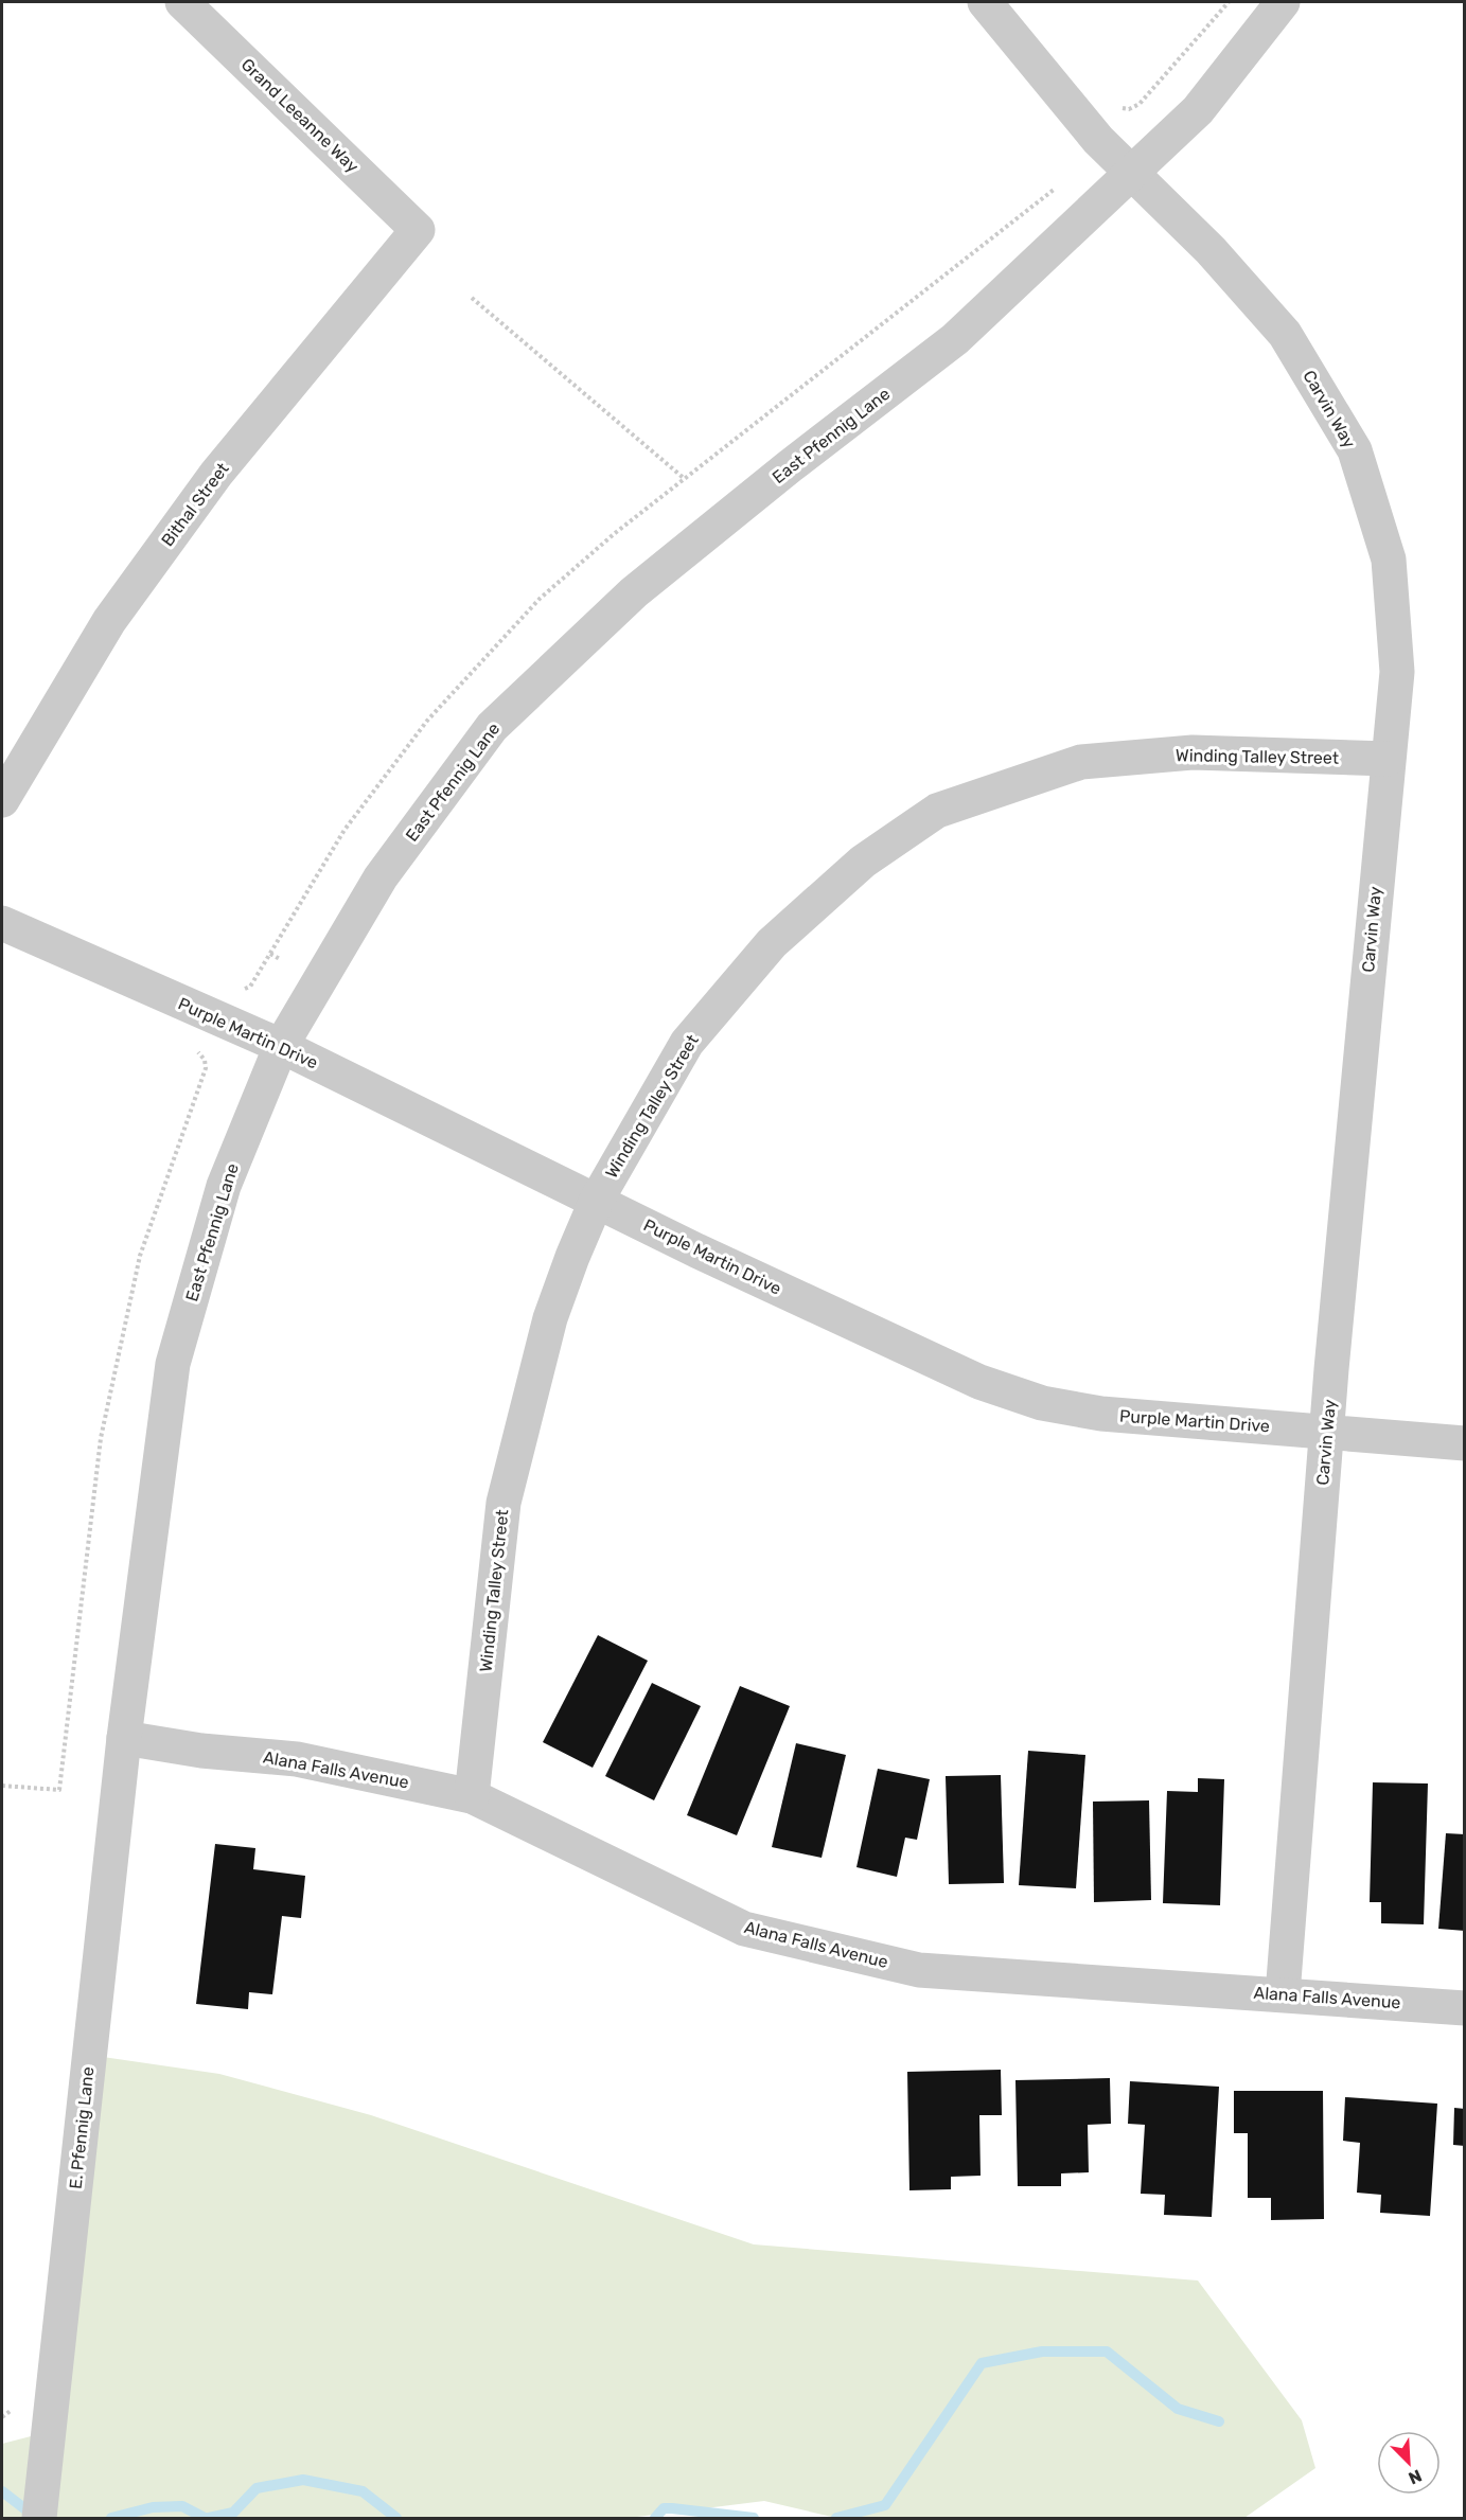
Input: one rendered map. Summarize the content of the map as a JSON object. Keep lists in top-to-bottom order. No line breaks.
{"streets":{"street":["Grand Leeanne Way","Carvin Way","East Pfennig Lane","Bithal Street","Winding Talley Street","Purple Martin Drive","Alana Falls Avenue","E. Pfennig Lane"]},"crossings":[["Grand Leeanne Way","Bithal Street"],["Carvin Way","East Pfennig Lane"],["Carvin Way","Winding Talley Street"],["Carvin Way","Purple Martin Drive"],["Carvin Way","Alana Falls Avenue"],["East Pfennig Lane","Purple Martin Drive"],["East Pfennig Lane","Alana Falls Avenue"],["East Pfennig Lane","E. Pfennig Lane"],["Winding Talley Street","Purple Martin Drive"],["Winding Talley Street","Alana Falls Avenue"],["Alana Falls Avenue","E. Pfennig Lane"]],"north":"bottom right"}
